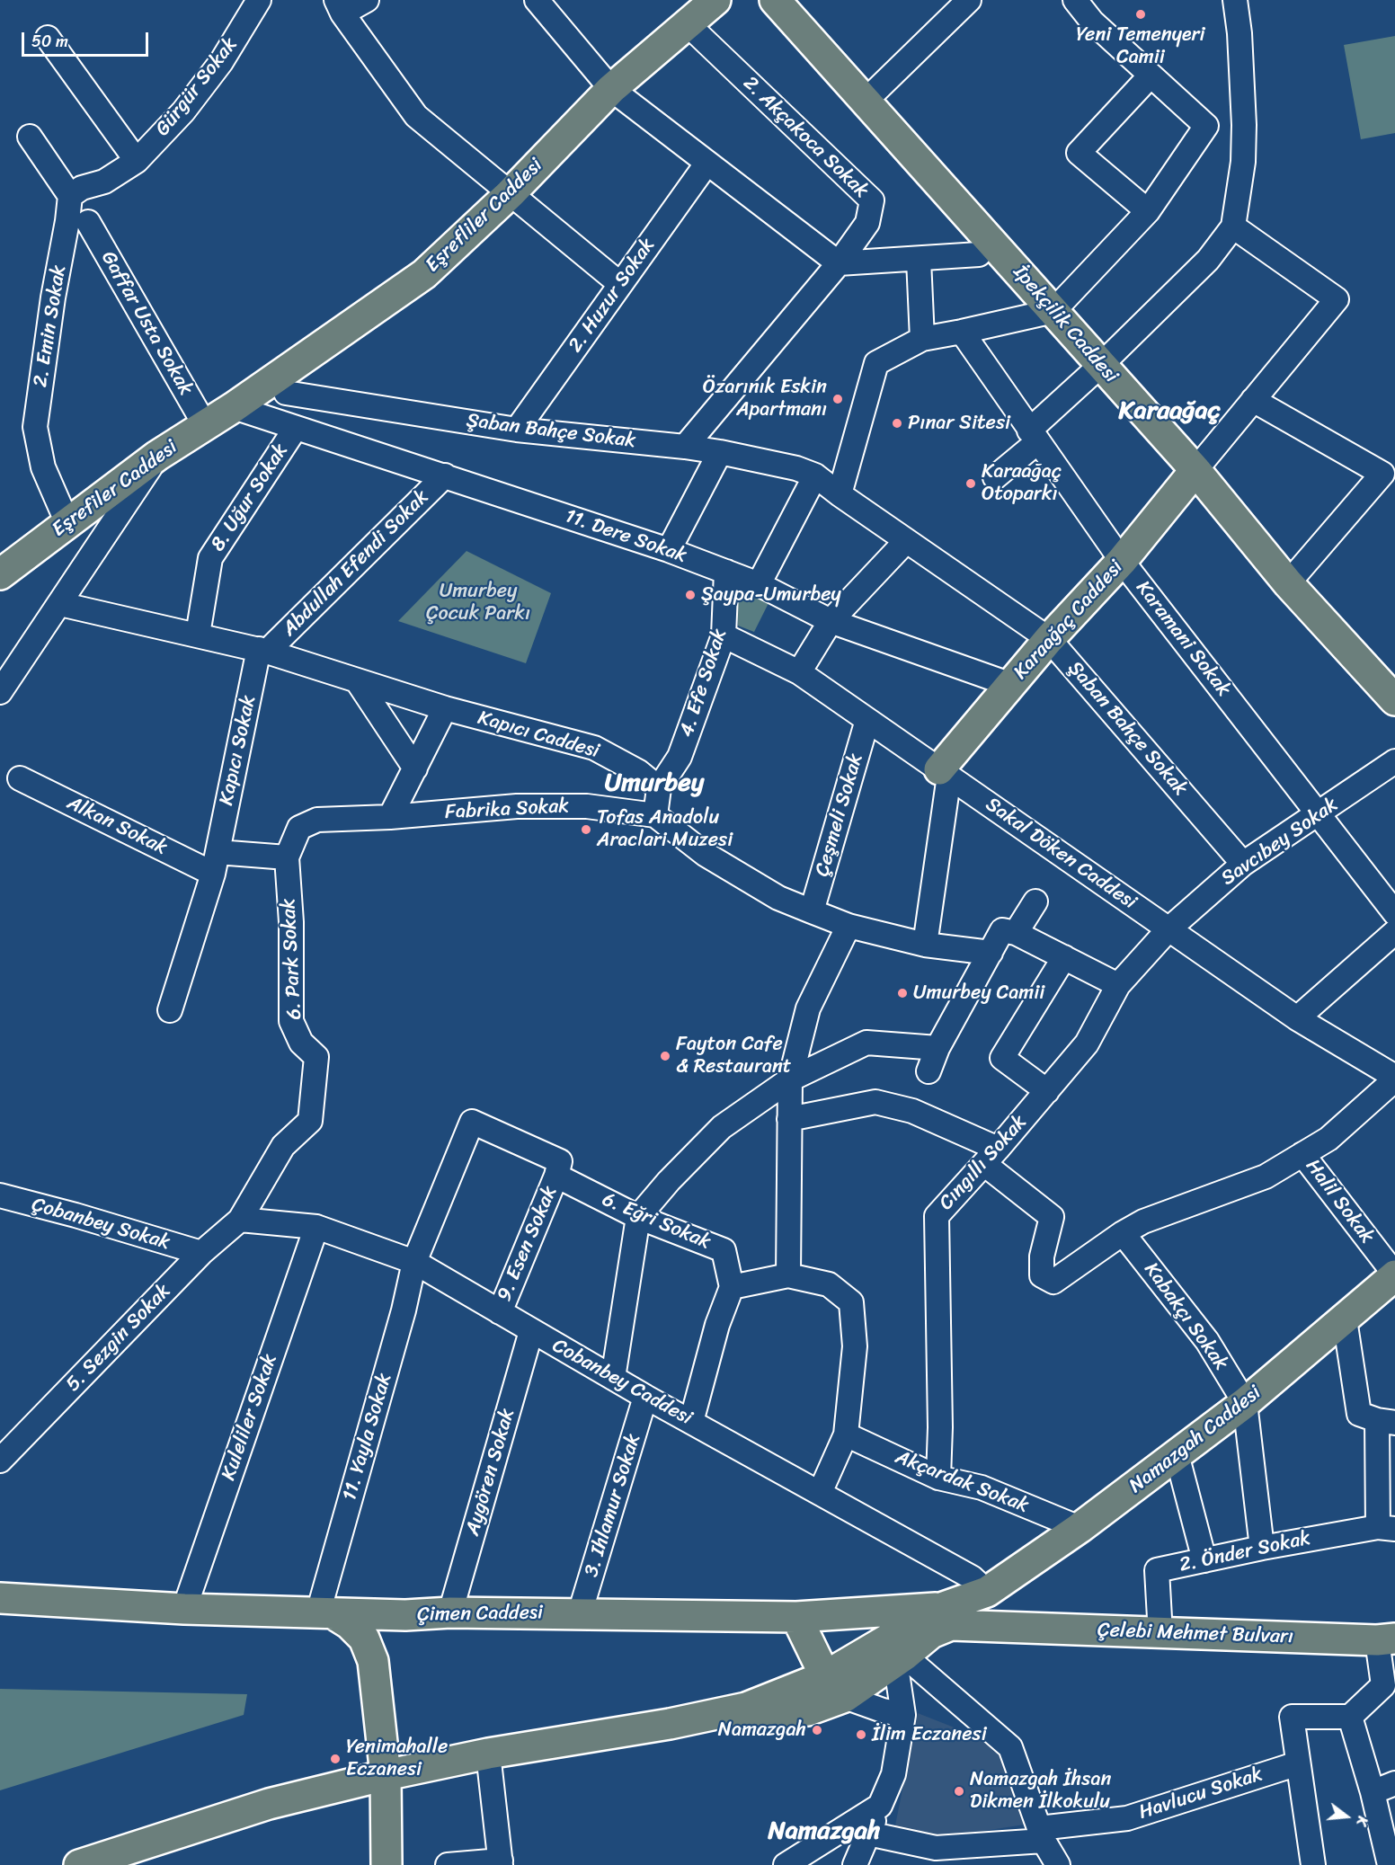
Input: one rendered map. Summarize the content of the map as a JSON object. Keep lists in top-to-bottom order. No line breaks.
{"streets":{"main road":["Eşrefliler Caddesi","İpekçilik Caddesi","Eşrefiler Caddesi","Karaağaç Caddesi","Namazgah Caddesi","Çimen Caddesi","Çelebi Mehmet Bulvarı"],"street":["Gürgür Sokak","2. Akçakoca Sokak","2. Huzur Sokak","Gaffar Usta Sokak","2. Emin Sokak","Şaban Bahçe Sokak","8. Uğur Sokak","11. Dere Sokak","Abdullah Efendi Sokak","Karamani Sokak","4. Efe Sokak","Kapıcı Caddesi","Kapıcı Sokak","Fabrika Sokak","Çeşmeli Sokak","Alkan Sokak","Savcıbey Sokak","Sakal Döken Caddesi","6. Park Sokak","Cıngıllı Sokak","Halil Sokak","6. Eğri Sokak","Çobanbey Sokak","9. Esen Sokak","Kabakçı Sokak","5. Sezgin Sokak","Cobanbey Caddesi","Kuleliler Sokak","11. Yayla Sokak","Aygören Sokak","Akçardak Sokak","3. Ihlamur Sokak","2. Önder Sokak","Havlucu Sokak"]},"crossings":[["Gürgür Sokak","2. Emin Sokak"],["2. Akçakoca Sokak","Eşrefliler Caddesi"],["Eşrefliler Caddesi","Eşrefiler Caddesi"],["Eşrefliler Caddesi","11. Dere Sokak"],["2. Huzur Sokak","Şaban Bahçe Sokak"],["Gaffar Usta Sokak","Eşrefiler Caddesi"],["İpekçilik Caddesi","Karaağaç Caddesi"],["2. Emin Sokak","Eşrefiler Caddesi"],["Şaban Bahçe Sokak","Karaağaç Caddesi"],["Şaban Bahçe Sokak","Savcıbey Sokak"],["Eşrefiler Caddesi","11. Dere Sokak"],["8. Uğur Sokak","11. Dere Sokak"],["8. Uğur Sokak","Kapıcı Caddesi"],["11. Dere Sokak","Abdullah Efendi Sokak"],["11. Dere Sokak","Karaağaç Caddesi"],["11. Dere Sokak","4. Efe Sokak"],["Abdullah Efendi Sokak","Kapıcı Caddesi"],["Abdullah Efendi Sokak","Kapıcı Sokak"],["Karaağaç Caddesi","Karamani Sokak"],["Karaağaç Caddesi","Sakal Döken Caddesi"],["Karamani Sokak","Savcıbey Sokak"],["4. Efe Sokak","Kapıcı Caddesi"],["4. Efe Sokak","Sakal Döken Caddesi"],["Kapıcı Caddesi","Kapıcı Sokak"],["Kapıcı Sokak","Alkan Sokak"],["Fabrika Sokak","6. Park Sokak"],["Çeşmeli Sokak","Sakal Döken Caddesi"],["Savcıbey Sokak","Sakal Döken Caddesi"],["Savcıbey Sokak","Cıngıllı Sokak"],["Sakal Döken Caddesi","Cıngıllı Sokak"],["6. Park Sokak","5. Sezgin Sokak"],["6. Park Sokak","Cobanbey Caddesi"],["Cıngıllı Sokak","Akçardak Sokak"],["Halil Sokak","Namazgah Caddesi"],["6. Eğri Sokak","9. Esen Sokak"],["6. Eğri Sokak","11. Yayla Sokak"],["Çobanbey Sokak","5. Sezgin Sokak"],["9. Esen Sokak","Cobanbey Caddesi"],["9. Esen Sokak","11. Yayla Sokak"],["Kabakçı Sokak","Namazgah Caddesi"],["5. Sezgin Sokak","Cobanbey Caddesi"],["Cobanbey Caddesi","Kuleliler Sokak"],["Cobanbey Caddesi","11. Yayla Sokak"],["Cobanbey Caddesi","Namazgah Caddesi"],["Cobanbey Caddesi","Aygören Sokak"],["Cobanbey Caddesi","3. Ihlamur Sokak"],["Kuleliler Sokak","Çimen Caddesi"],["11. Yayla Sokak","Çimen Caddesi"],["Namazgah Caddesi","Akçardak Sokak"],["Namazgah Caddesi","Çimen Caddesi"],["Namazgah Caddesi","Çelebi Mehmet Bulvarı"],["Aygören Sokak","Çimen Caddesi"],["3. Ihlamur Sokak","Çimen Caddesi"],["2. Önder Sokak","Çelebi Mehmet Bulvarı"],["Çimen Caddesi","Çelebi Mehmet Bulvarı"]],"districts":["Karaağaç","Umurbey","Namazgah"],"parks":["Umurbey Çocuk Parkı"],"places":["Yeni Temenyeri Camii","Özarınık Eskin Apartmanı","Pınar Sitesi","Karaağaç Otoparkı","Şaypa-Umurbey","Tofas Anadolu Araclari Muzesi","Umurbey Camii","Fayton Cafe & Restaurant","Namazgah","İlim Eczanesi","Yenimahalle Eczanesi","Namazgah İhsan Dikmen İlkokulu"],"scale_bar":"50 m","north":"right"}
